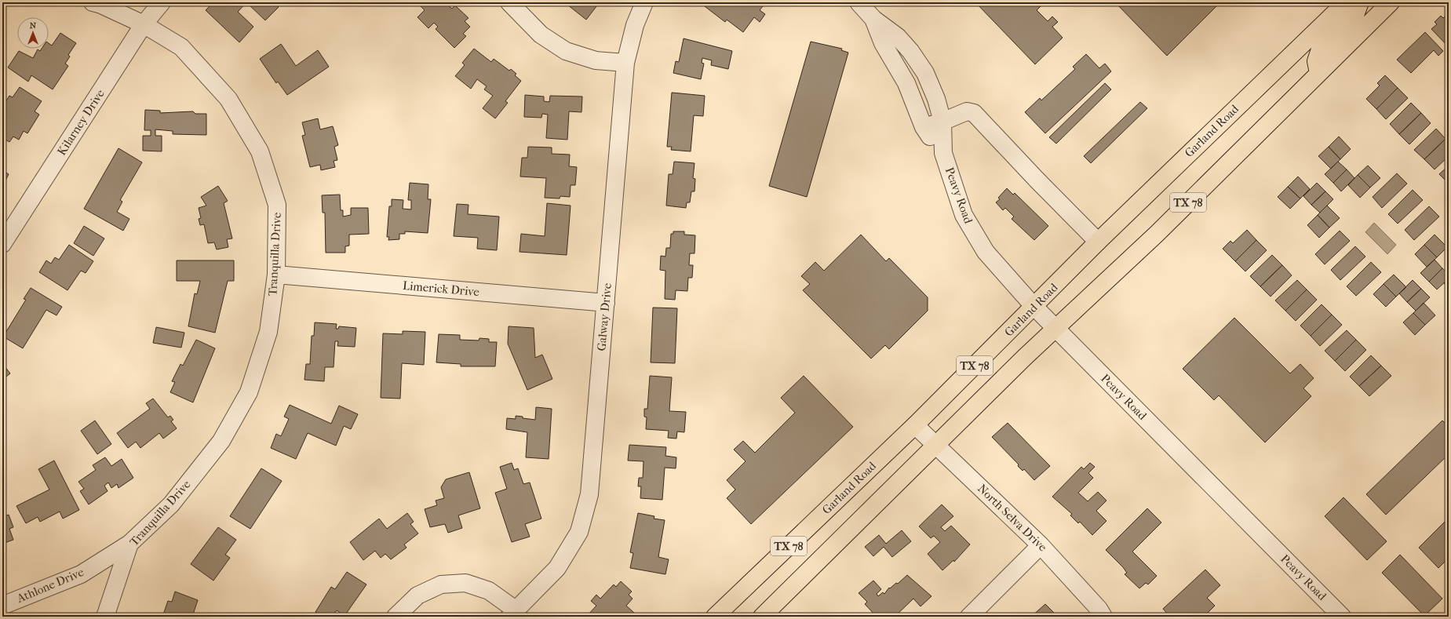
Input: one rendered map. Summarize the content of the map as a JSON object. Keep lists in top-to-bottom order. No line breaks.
{"streets":{"main road":["Garland Road","TX 78"],"street":["Kilarney Drive","Peavy Road","Tranquilla Drive","Limerick Drive","Galway Drive","North Selva Drive","Athlone Drive"]},"crossings":[["Kilarney Drive","Tranquilla Drive"],["Garland Road","Peavy Road"],["Garland Road","North Selva Drive"],["Peavy Road","TX 78"],["TX 78","North Selva Drive"],["Tranquilla Drive","Limerick Drive"],["Tranquilla Drive","Athlone Drive"],["Limerick Drive","Galway Drive"]],"north":"top"}
